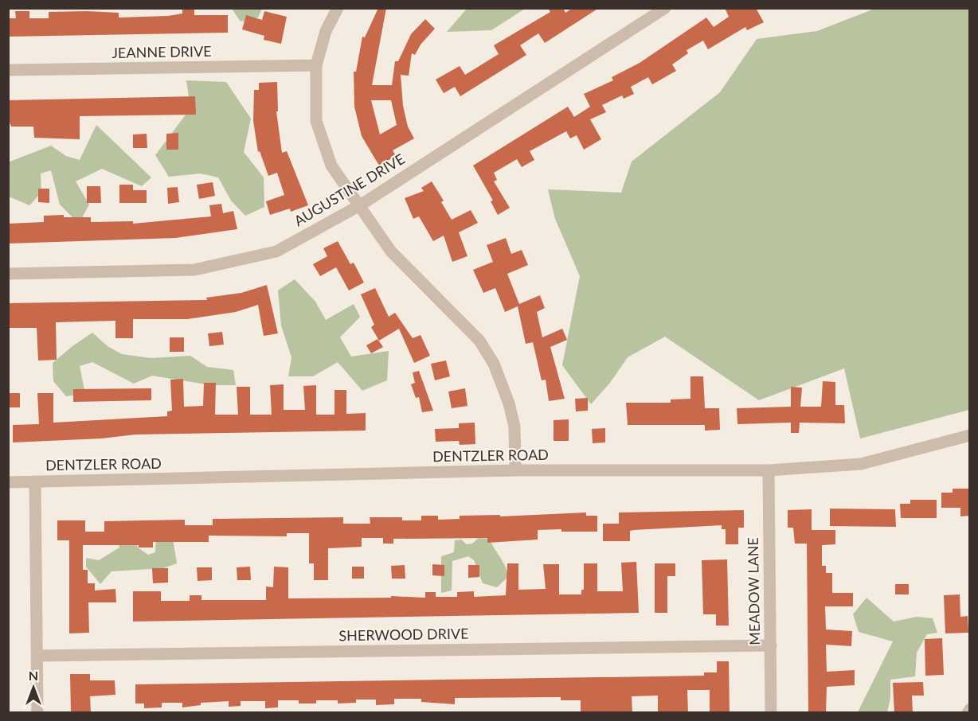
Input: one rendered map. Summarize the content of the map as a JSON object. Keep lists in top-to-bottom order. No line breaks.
{"streets":{"street":["JEANNE DRIVE","AUGUSTINE DRIVE","DENTZLER ROAD","MEADOW LANE","SHERWOOD DRIVE"]},"crossings":[["DENTZLER ROAD","MEADOW LANE"],["MEADOW LANE","SHERWOOD DRIVE"]],"north":"top"}
